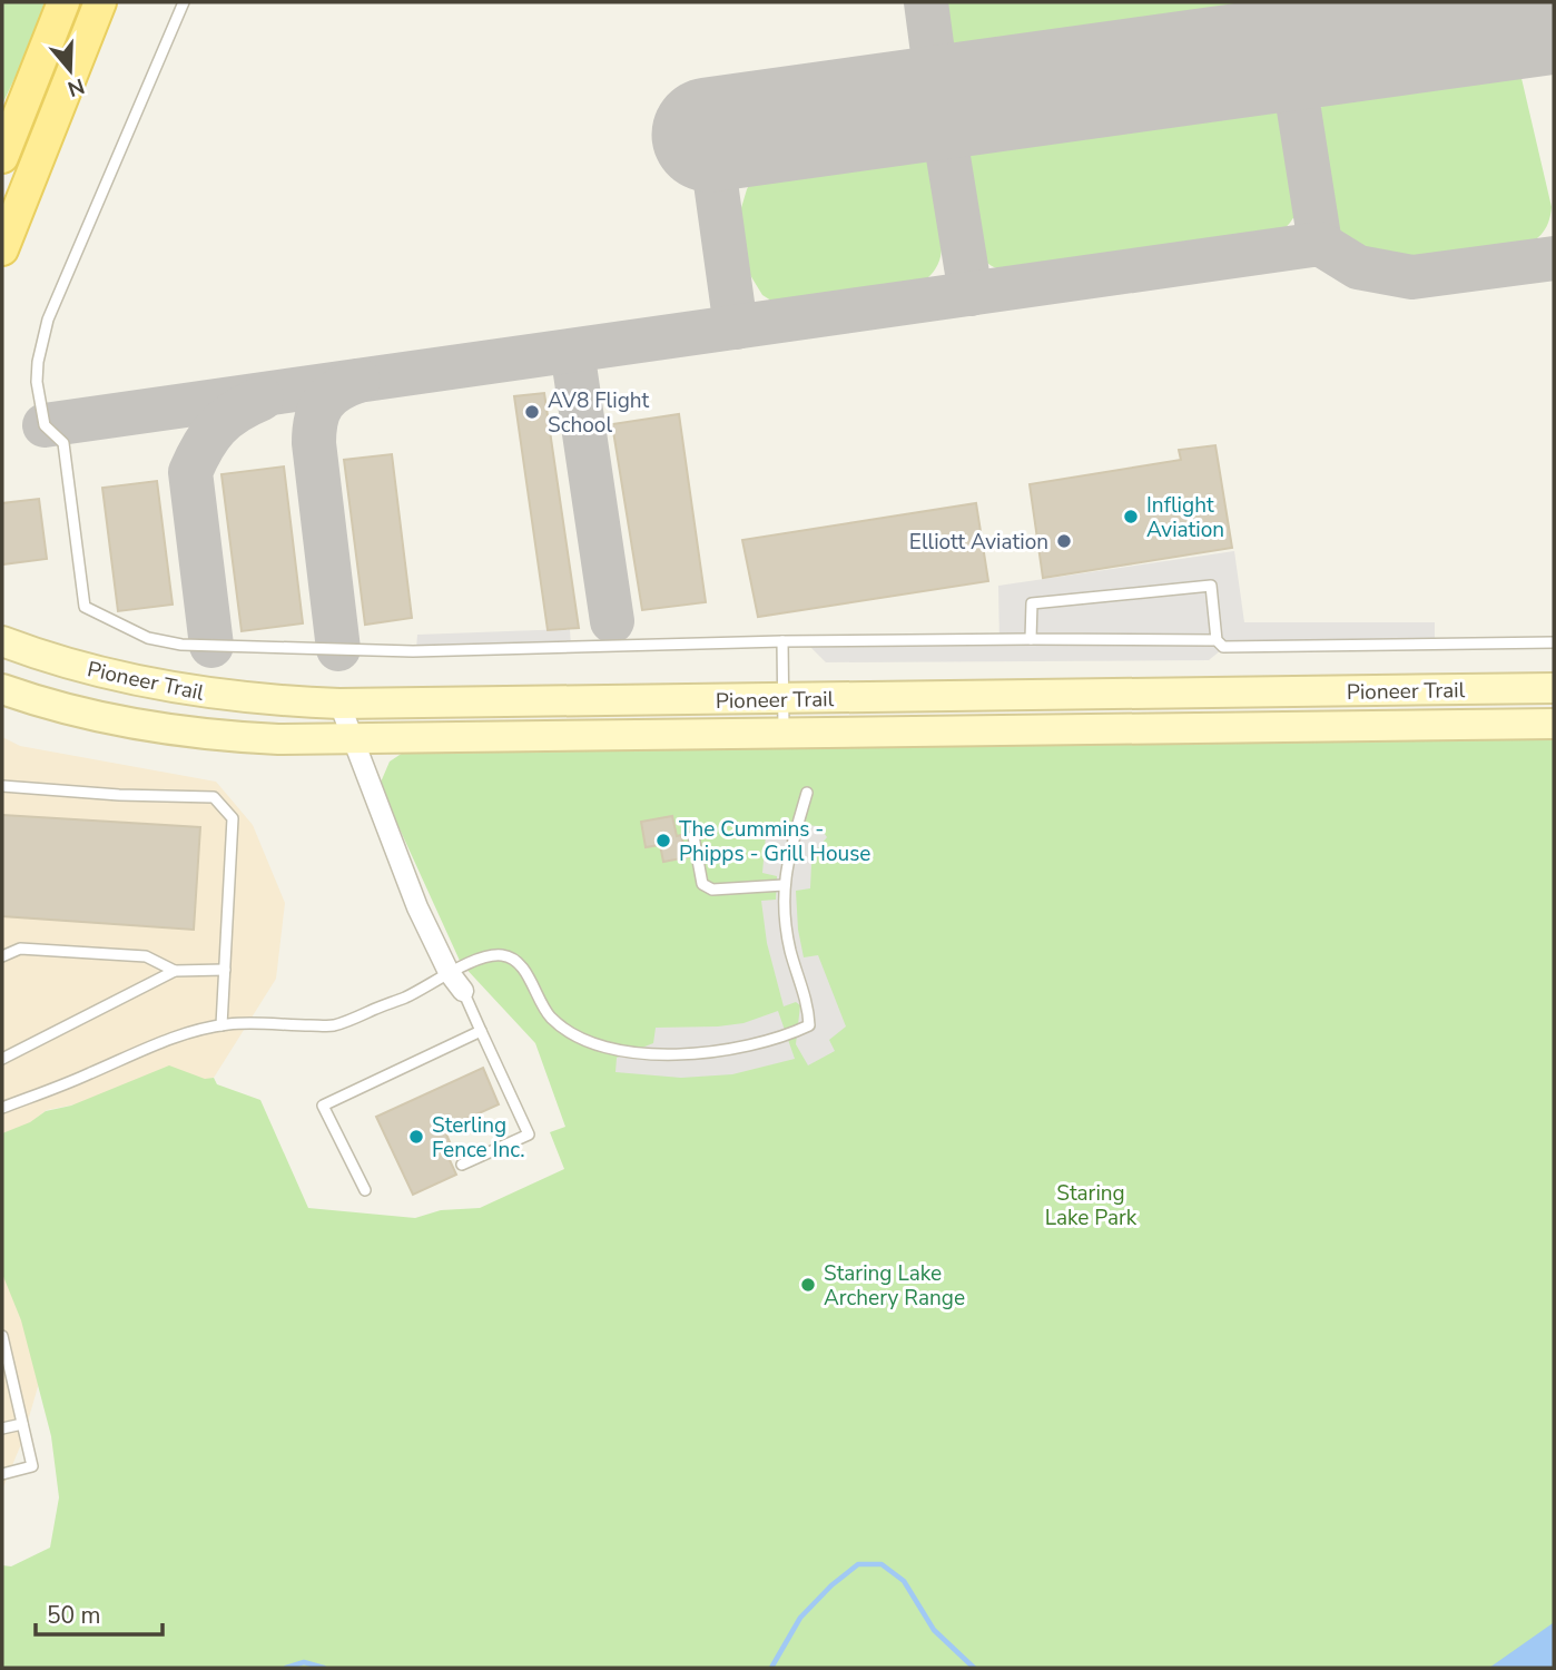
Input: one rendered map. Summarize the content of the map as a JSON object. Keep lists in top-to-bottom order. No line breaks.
{"streets":{"main road":["Pioneer Trail"]},"parks":["Staring Lake Park"],"places":["AV8 Flight School","Inflight Aviation","Elliott Aviation","The Cummins - Phipps - Grill House","Sterling Fence Inc.","Staring Lake Archery Range"],"scale_bar":"50 m","north":"bottom"}
